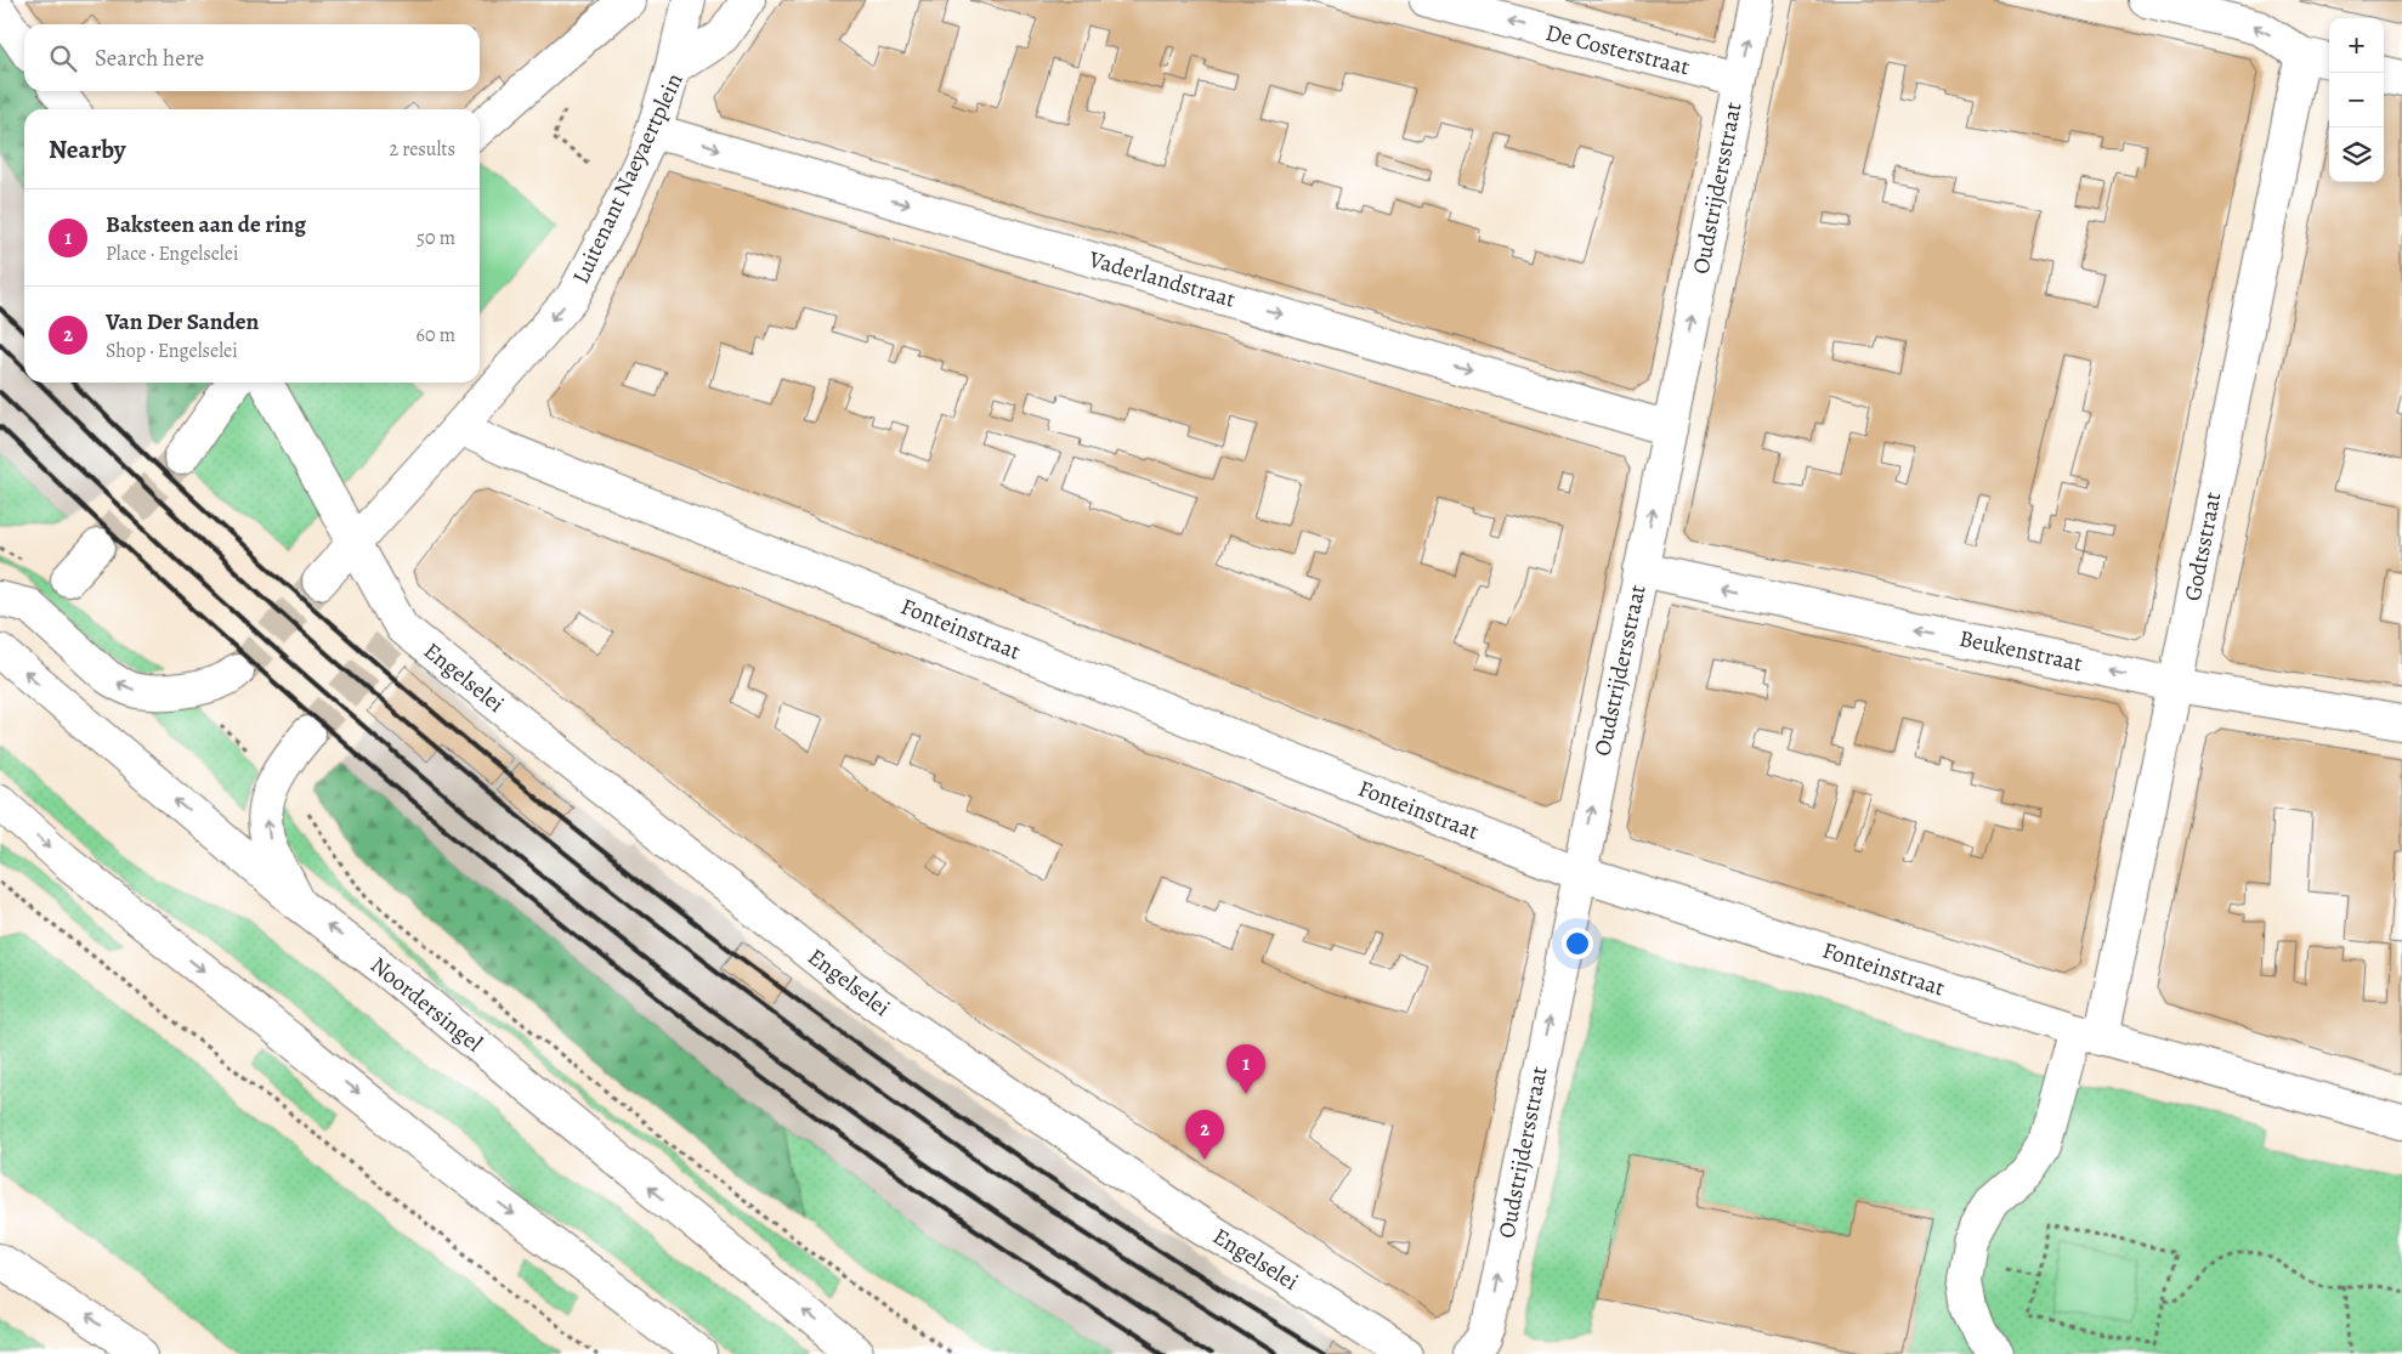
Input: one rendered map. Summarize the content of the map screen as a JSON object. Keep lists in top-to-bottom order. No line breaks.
{"streets":{"main road":["De Costerstraat","Luitenant Naeyaertplein","Oudstrijdersstraat","Vaderlandstraat","Godtsstraat","Fonteinstraat","Beukenstraat","Engelselei","Noordersingel"]},"crossings":[["De Costerstraat","Oudstrijdersstraat"],["Luitenant Naeyaertplein","Vaderlandstraat"],["Luitenant Naeyaertplein","Fonteinstraat"],["Luitenant Naeyaertplein","Engelselei"],["Oudstrijdersstraat","Vaderlandstraat"],["Oudstrijdersstraat","Fonteinstraat"],["Oudstrijdersstraat","Beukenstraat"],["Godtsstraat","Fonteinstraat"],["Godtsstraat","Beukenstraat"]],"one_way":["De Costerstraat","Luitenant Naeyaertplein","Oudstrijdersstraat","Vaderlandstraat","Beukenstraat"],"page":{"map_buttons":["+","−"],"search":"Search here","heading":["Nearby","2 results"],"list":[{"mark":"1","name":"Baksteen aan de ring","note":"Place · Engelselei","value":"50 m"},{"mark":"2","name":"Van Der Sanden","note":"Shop · Engelselei","value":"60 m"}],"pins":["1","2"]}}
